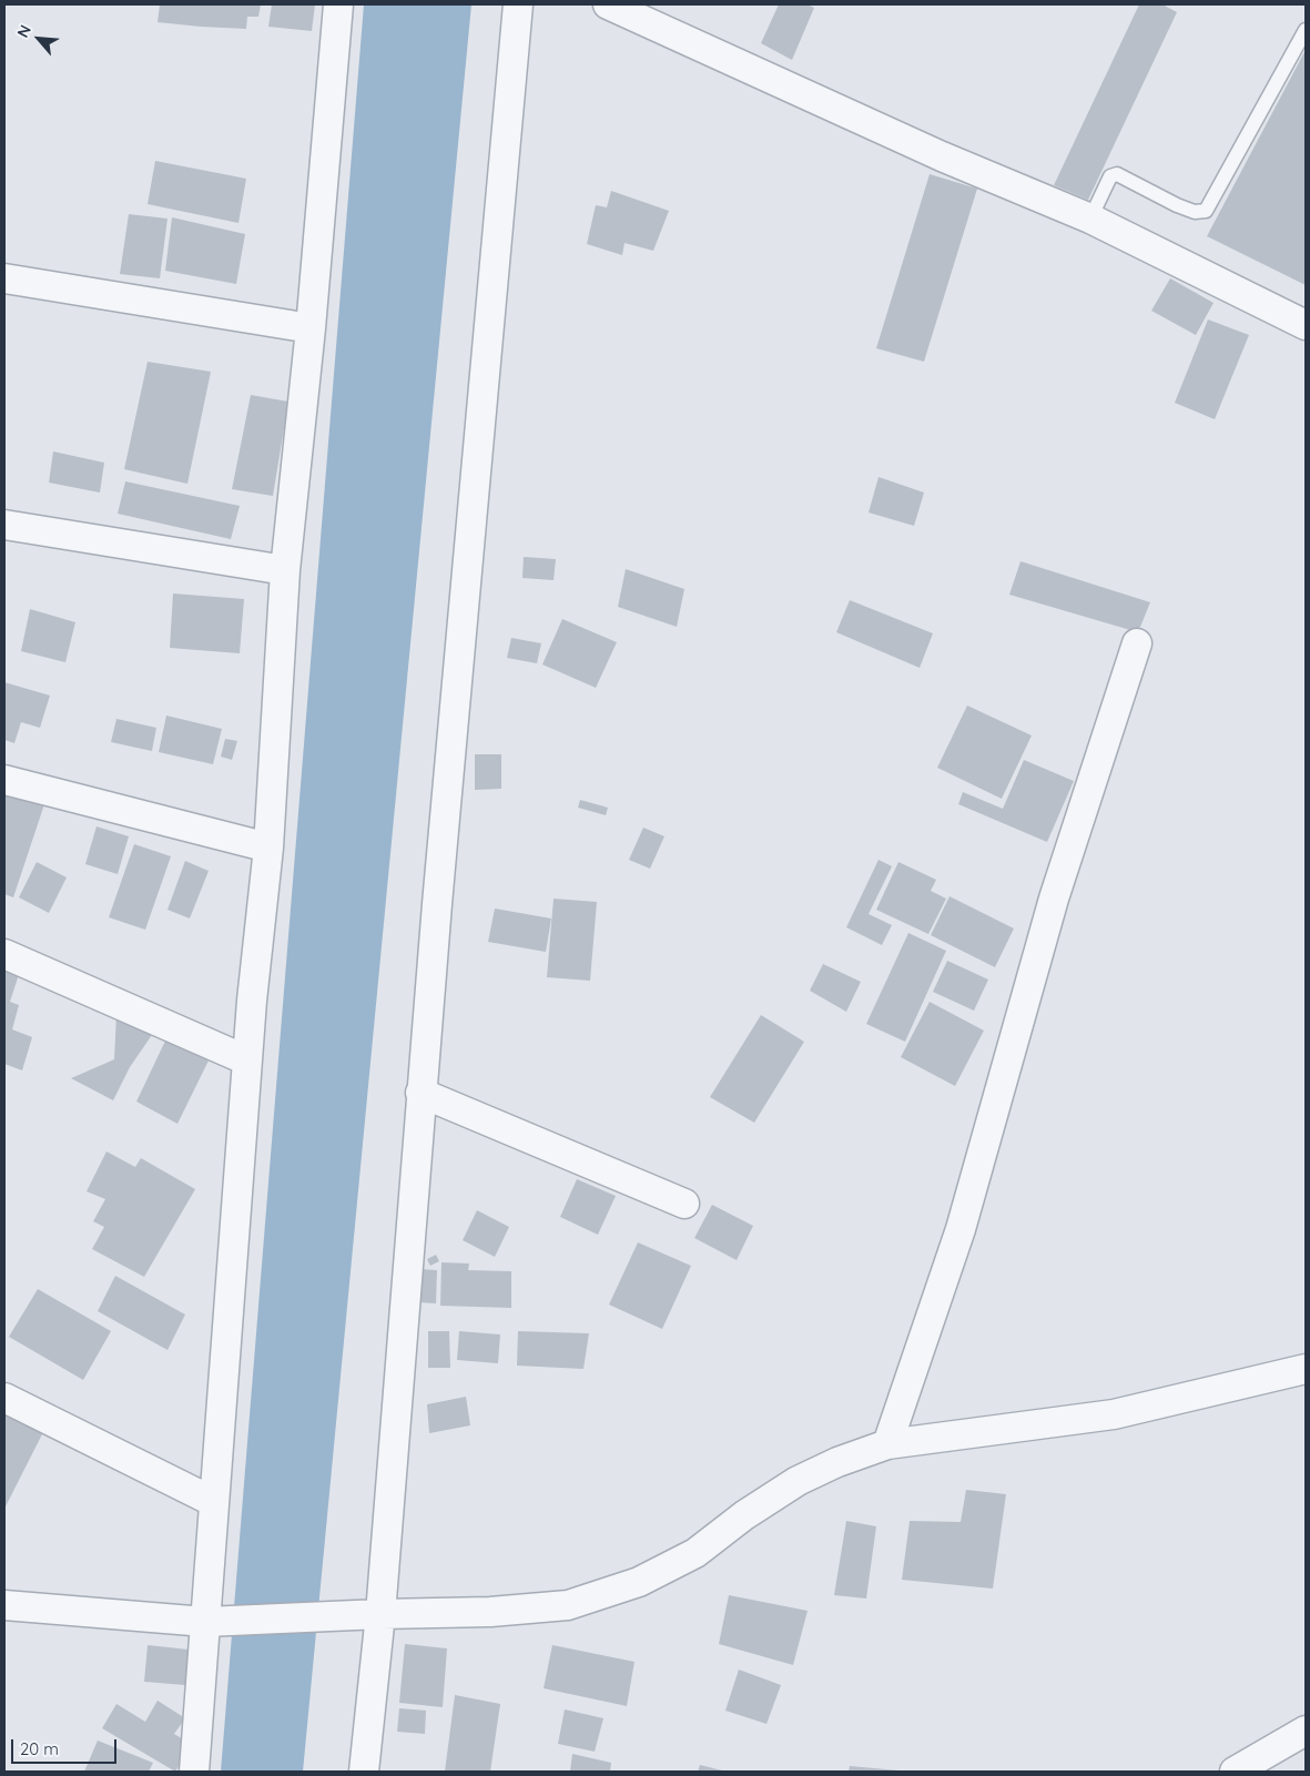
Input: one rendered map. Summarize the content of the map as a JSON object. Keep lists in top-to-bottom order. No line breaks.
{"scale_bar":"20 m","north":"top left"}
